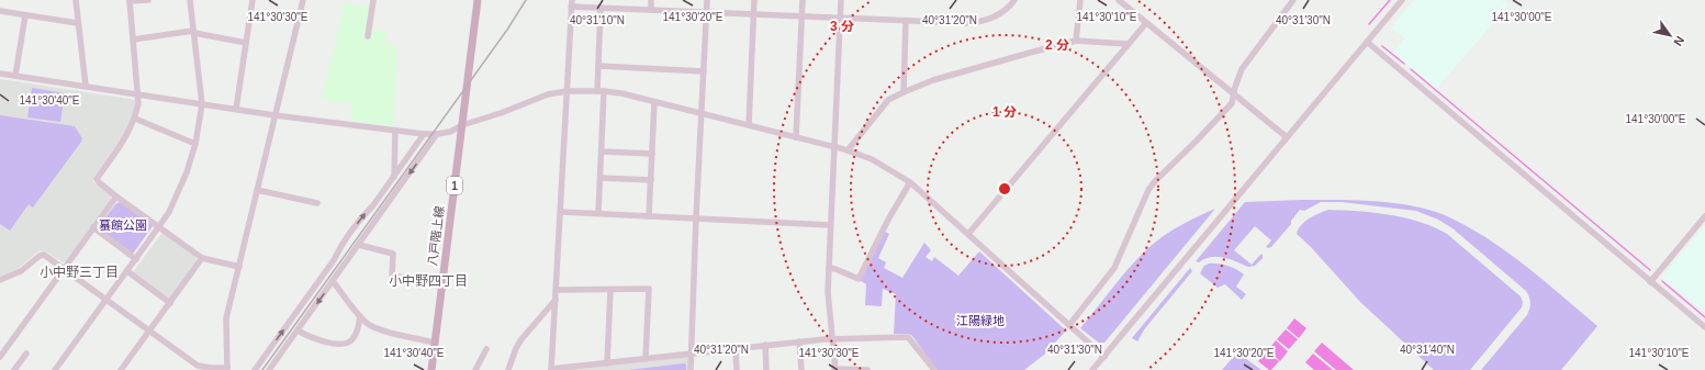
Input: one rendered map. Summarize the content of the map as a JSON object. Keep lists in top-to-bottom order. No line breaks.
{"streets":{"main road":["1","八戸階上線"]},"districts":["小中野三丁目","小中野四丁目"],"parks":["蟇館公園","江陽緑地"],"north":"bottom right","coordinates":["141°30'00\"E","141°30'30\"E","141°30'20\"E","141°30'10\"E","40°31'10\"N","40°31'20\"N","40°31'30\"N","141°30'40\"E","40°31'40\"N"],"rings":["3 分","2 分","1 分"]}
